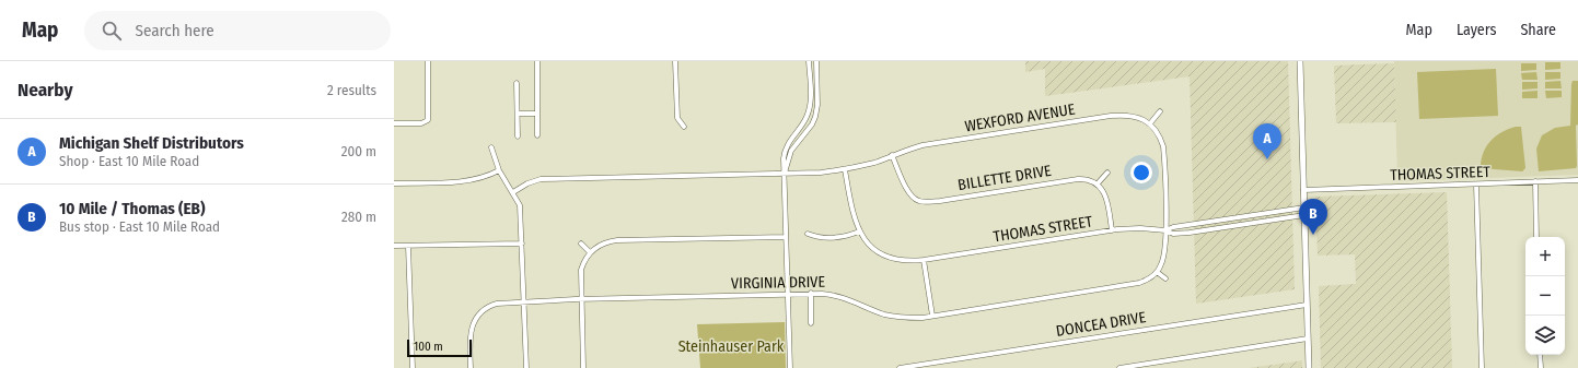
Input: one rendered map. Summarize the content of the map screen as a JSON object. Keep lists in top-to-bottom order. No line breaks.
{"streets":{"street":["WEXFORD AVENUE","THOMAS STREET","BILLETTE DRIVE","VIRGINIA DRIVE","DONCEA DRIVE"]},"crossings":[["WEXFORD AVENUE","THOMAS STREET"],["WEXFORD AVENUE","BILLETTE DRIVE"]],"parks":["Steinhauser Park"],"scale_bar":"100 m","page":{"header":"Map","search":"Search here","nav":["Map","Layers","Share"],"heading":["Nearby","2 results"],"list":[{"mark":"A","name":"Michigan Shelf Distributors","note":"Shop · East 10 Mile Road","value":"200 m"},{"mark":"B","name":"10 Mile / Thomas (EB)","note":"Bus stop · East 10 Mile Road","value":"280 m"}],"pins":["A","B"],"map_buttons":["+","−"],"scale":"100 m"}}
